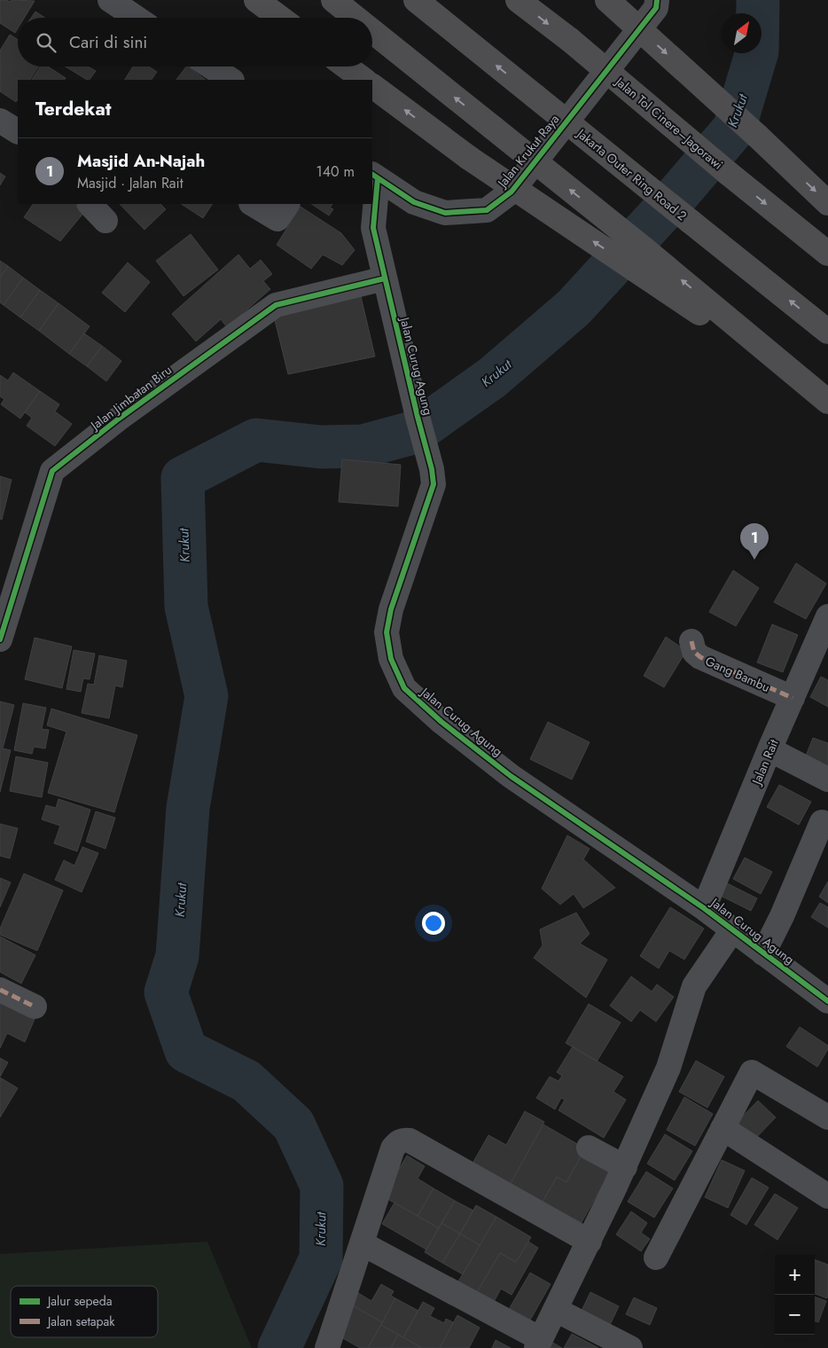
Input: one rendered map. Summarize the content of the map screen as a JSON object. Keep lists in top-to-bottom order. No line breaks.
{"streets":{"highway":["Jalan Tol Cinere–Jagorawi","Jakarta Outer Ring Road 2"],"street":["Jalan Krukut Raya","Jalan Curug Agung","Jalan Jimbatan Biru","Gang Bambu","Jalan Rait"]},"crossings":[["Jalan Krukut Raya","Jalan Curug Agung"],["Jalan Curug Agung","Jalan Jimbatan Biru"],["Jalan Curug Agung","Jalan Rait"],["Gang Bambu","Jalan Rait"]],"water":["Krukut"],"legend":["Jalur sepeda","Jalan setapak"],"north":"top right","page":{"search":"Cari di sini","heading":"Terdekat","list":[{"mark":"1","name":"Masjid An-Najah","note":"Masjid · Jalan Rait","value":"140 m"}],"pins":"1","map_buttons":["+","−"]}}
